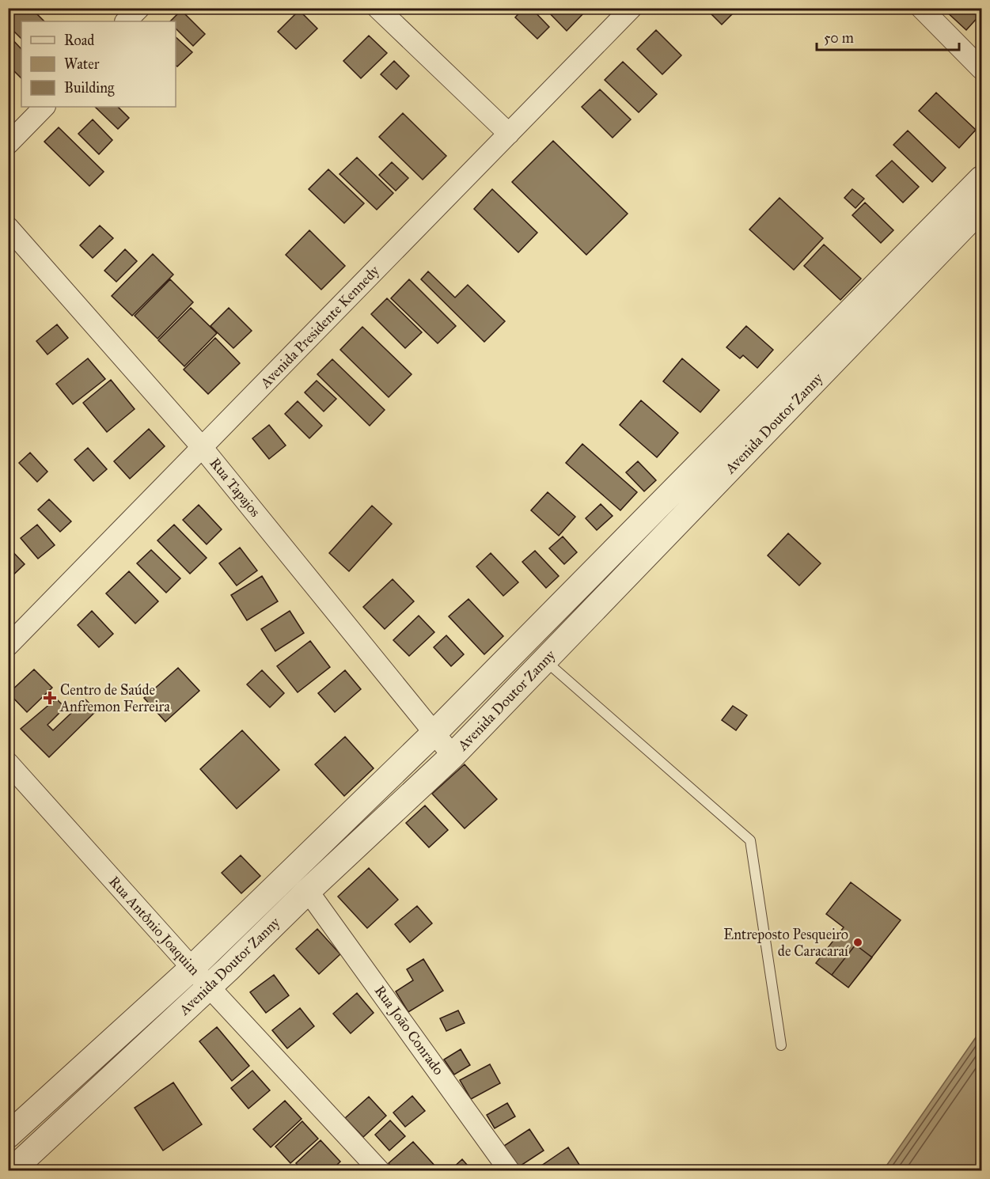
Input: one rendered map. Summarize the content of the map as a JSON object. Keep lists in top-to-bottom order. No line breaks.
{"streets":{"street":["Avenida Presidente Kennedy","Avenida Doutor Zanny","Rua Tapajos","Rua Antônio Joaquim","Rua João Conrado"]},"crossings":[["Avenida Presidente Kennedy","Rua Tapajos"],["Avenida Doutor Zanny","Rua Tapajos"],["Avenida Doutor Zanny","Rua Antônio Joaquim"],["Avenida Doutor Zanny","Rua João Conrado"]],"places":{"health":["Centro de Saúde Anfremon Ferreira"],"other":["Entreposto Pesqueiro de Caracaraí"]},"legend":["Road","Water","Building"],"scale_bar":"50 m"}
